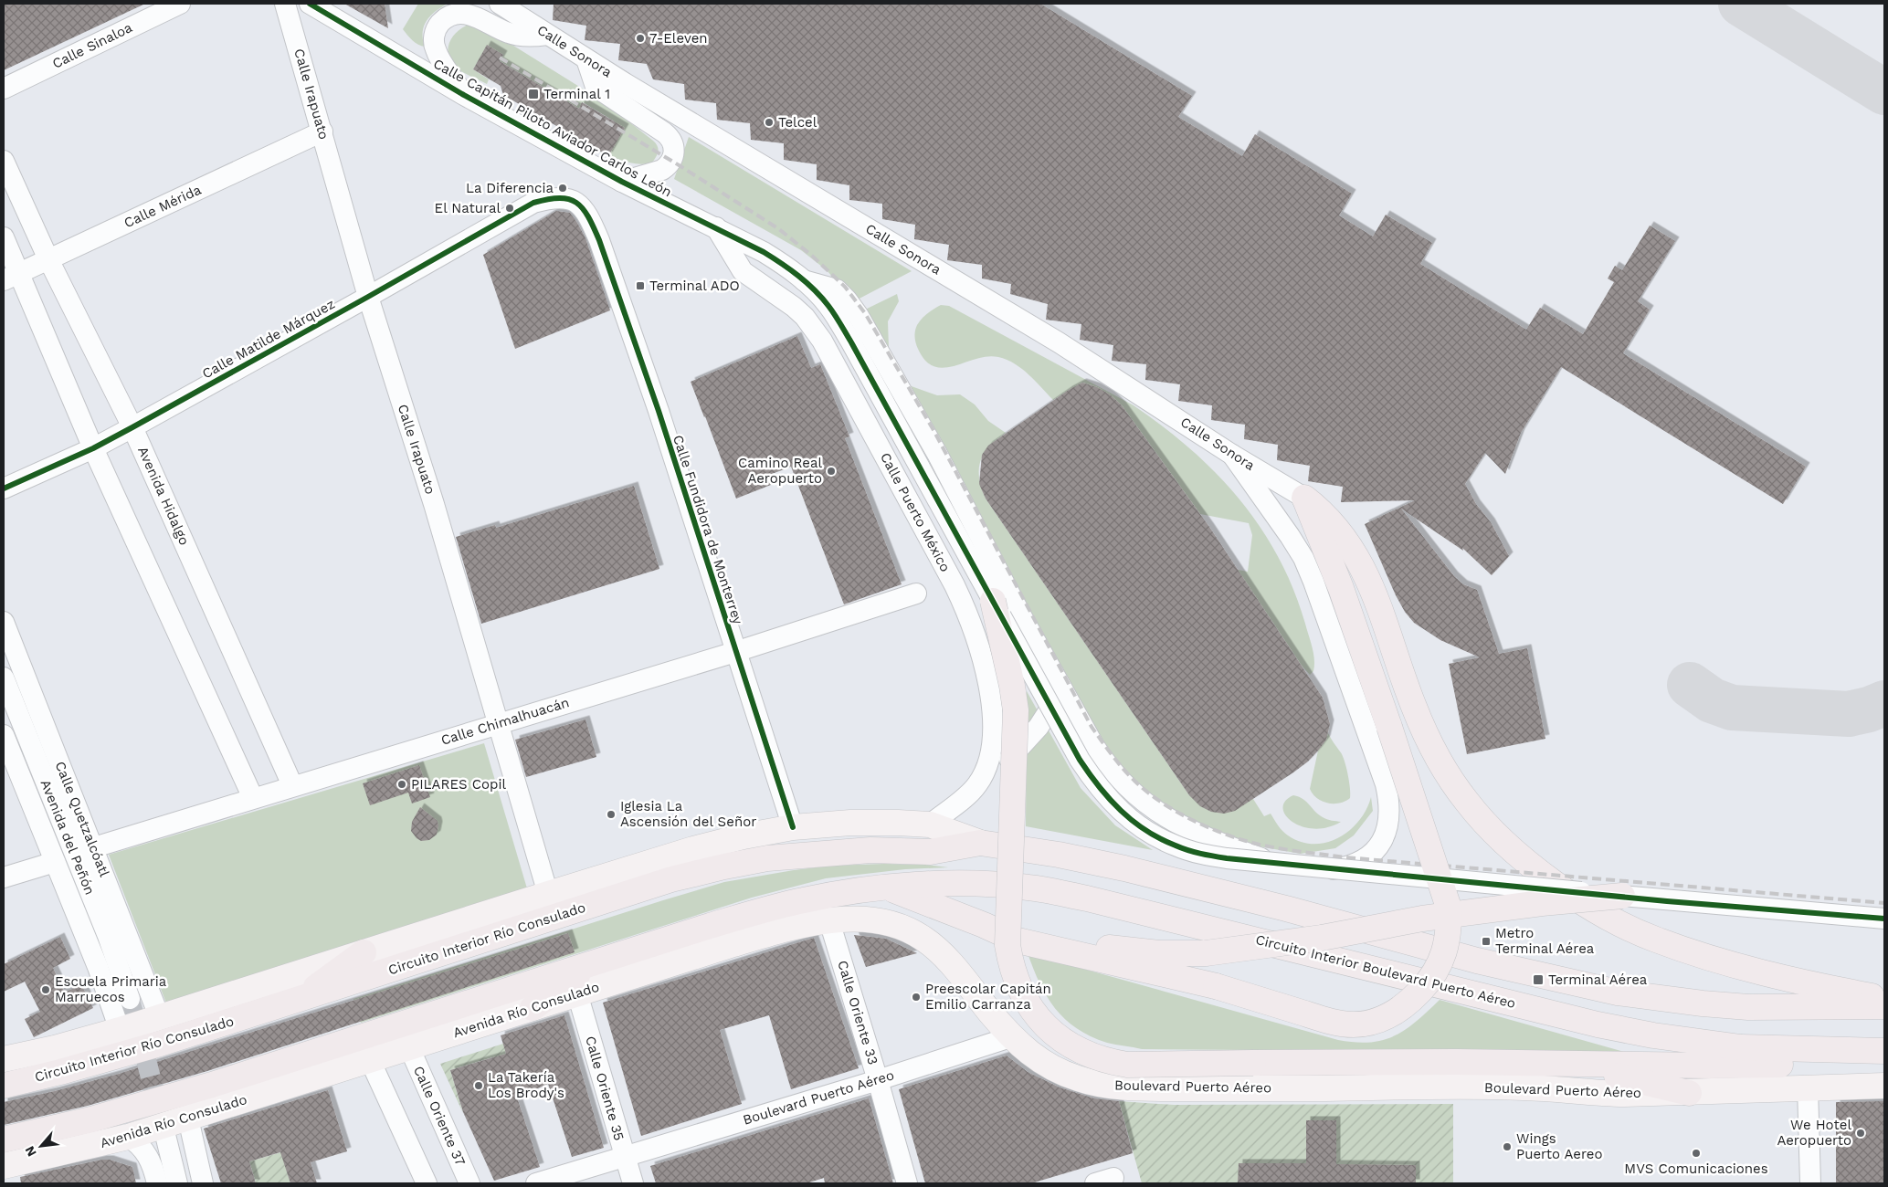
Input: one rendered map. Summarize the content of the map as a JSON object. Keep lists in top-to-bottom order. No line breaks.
{"streets":{"highway":["Circuito Interior Río Consulado","Circuito Interior Boulevard Puerto Aéreo"],"main road":["Avenida Río Consulado","Boulevard Puerto Aéreo"],"street":["Calle Sinaloa","Calle Sonora","Calle Irapuato","Calle Capitán Piloto Aviador Carlos León","Calle Mérida","Calle Matilde Márquez","Avenida Hidalgo","Calle Puerto México","Calle Fundidora de Monterrey","Calle Chimalhuacán","Calle Quetzalcóatl","Avenida del Peñón","Calle Oriente 33","Calle Oriente 35","Calle Oriente 37"]},"crossings":[["Calle Irapuato","Calle Mérida"],["Calle Irapuato","Calle Matilde Márquez"],["Calle Irapuato","Calle Chimalhuacán"],["Calle Capitán Piloto Aviador Carlos León","Calle Puerto México"],["Calle Mérida","Avenida Hidalgo"],["Calle Matilde Márquez","Avenida Hidalgo"],["Calle Matilde Márquez","Calle Fundidora de Monterrey"],["Avenida Hidalgo","Calle Chimalhuacán"],["Calle Fundidora de Monterrey","Calle Chimalhuacán"],["Calle Chimalhuacán","Calle Quetzalcóatl"],["Avenida Río Consulado","Calle Oriente 33"],["Avenida Río Consulado","Boulevard Puerto Aéreo"],["Avenida Río Consulado","Calle Oriente 35"],["Avenida Río Consulado","Calle Oriente 37"],["Calle Oriente 33","Boulevard Puerto Aéreo"],["Boulevard Puerto Aéreo","Calle Oriente 35"]],"places":{"other":["7-Eleven","Telcel","La Diferencia","El Natural","Camino Real Aeropuerto","PILARES Copil","Iglesia La Ascensión del Señor","Escuela Primaria Marruecos","Preescolar Capitán Emilio Carranza","La Takería Los Brody's","We Hotel Aeropuerto","Wings Puerto Aereo","MVS Comunicaciones"],"transit":["Terminal 1","Terminal ADO","Metro Terminal Aérea","Terminal Aérea"]},"north":"bottom left"}
